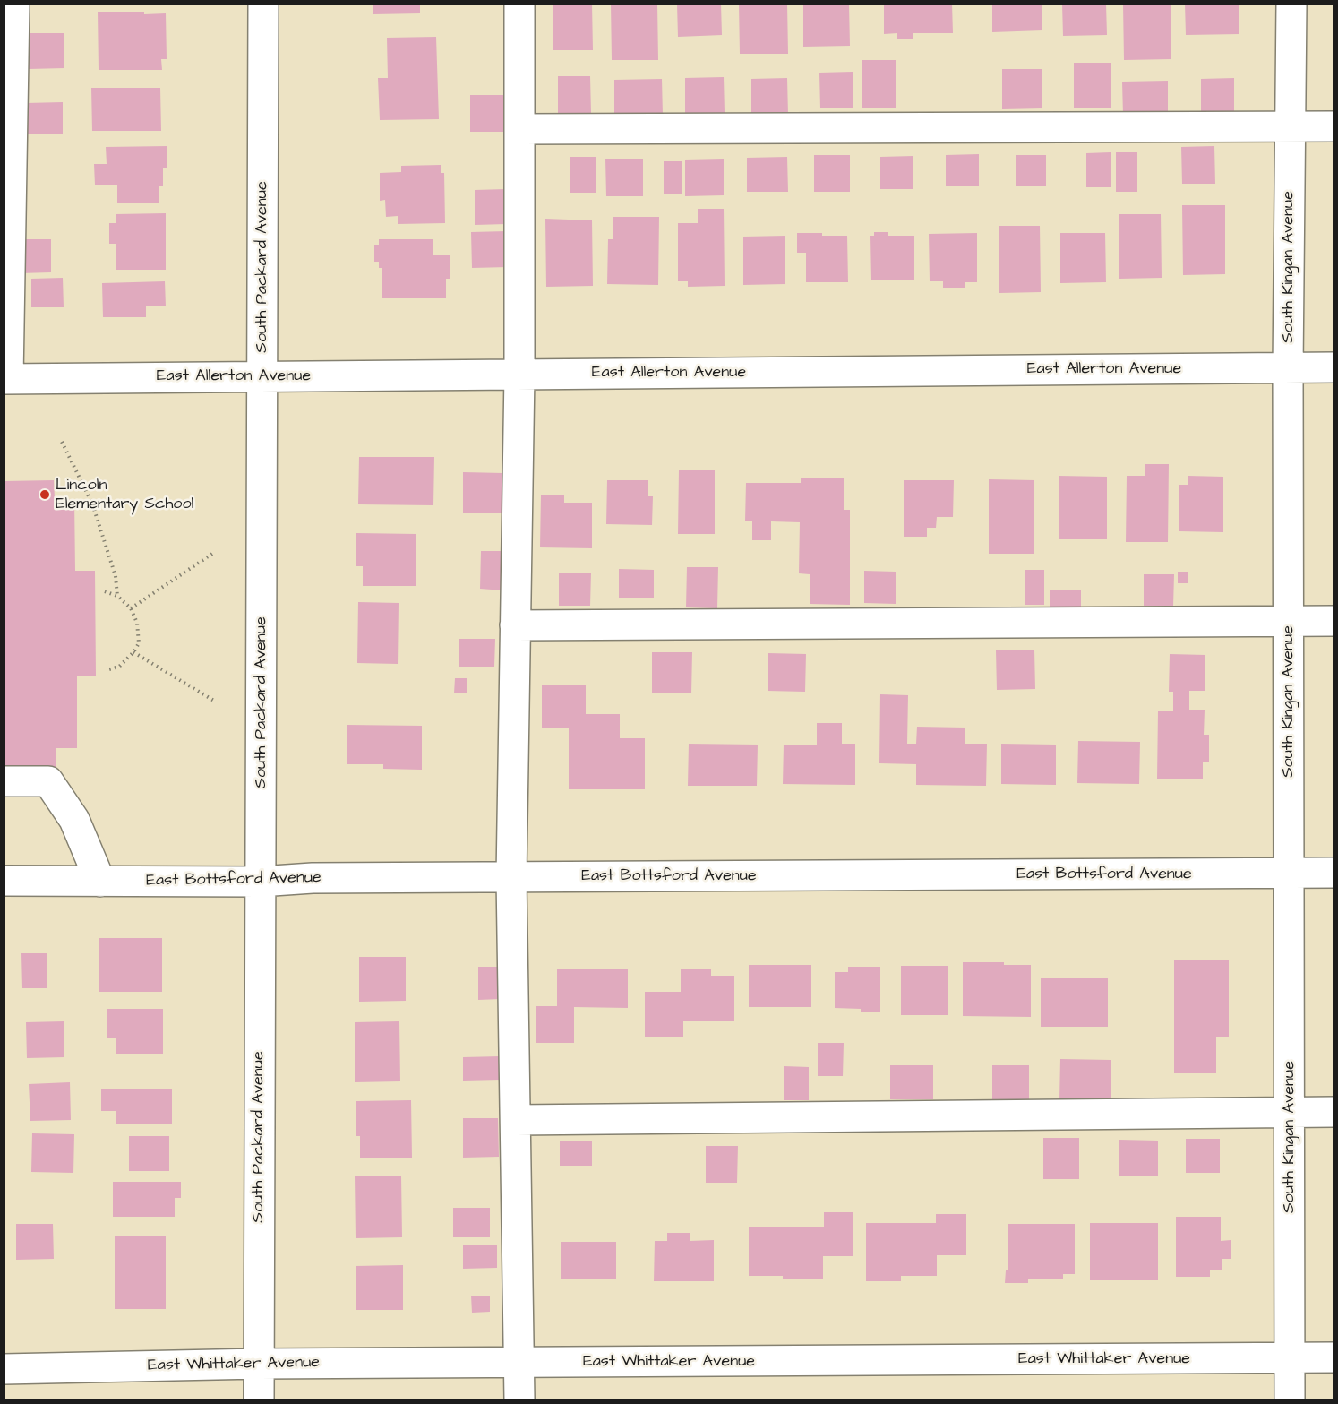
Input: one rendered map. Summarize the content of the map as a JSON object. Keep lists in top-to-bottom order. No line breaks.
{"streets":{"street":["South Packard Avenue","South Kingan Avenue","East Allerton Avenue","East Bottsford Avenue","East Whittaker Avenue"]},"crossings":[["South Packard Avenue","East Allerton Avenue"],["South Packard Avenue","East Bottsford Avenue"],["South Packard Avenue","East Whittaker Avenue"],["South Kingan Avenue","East Allerton Avenue"],["South Kingan Avenue","East Bottsford Avenue"],["South Kingan Avenue","East Whittaker Avenue"]],"places":["Lincoln Elementary School"]}
